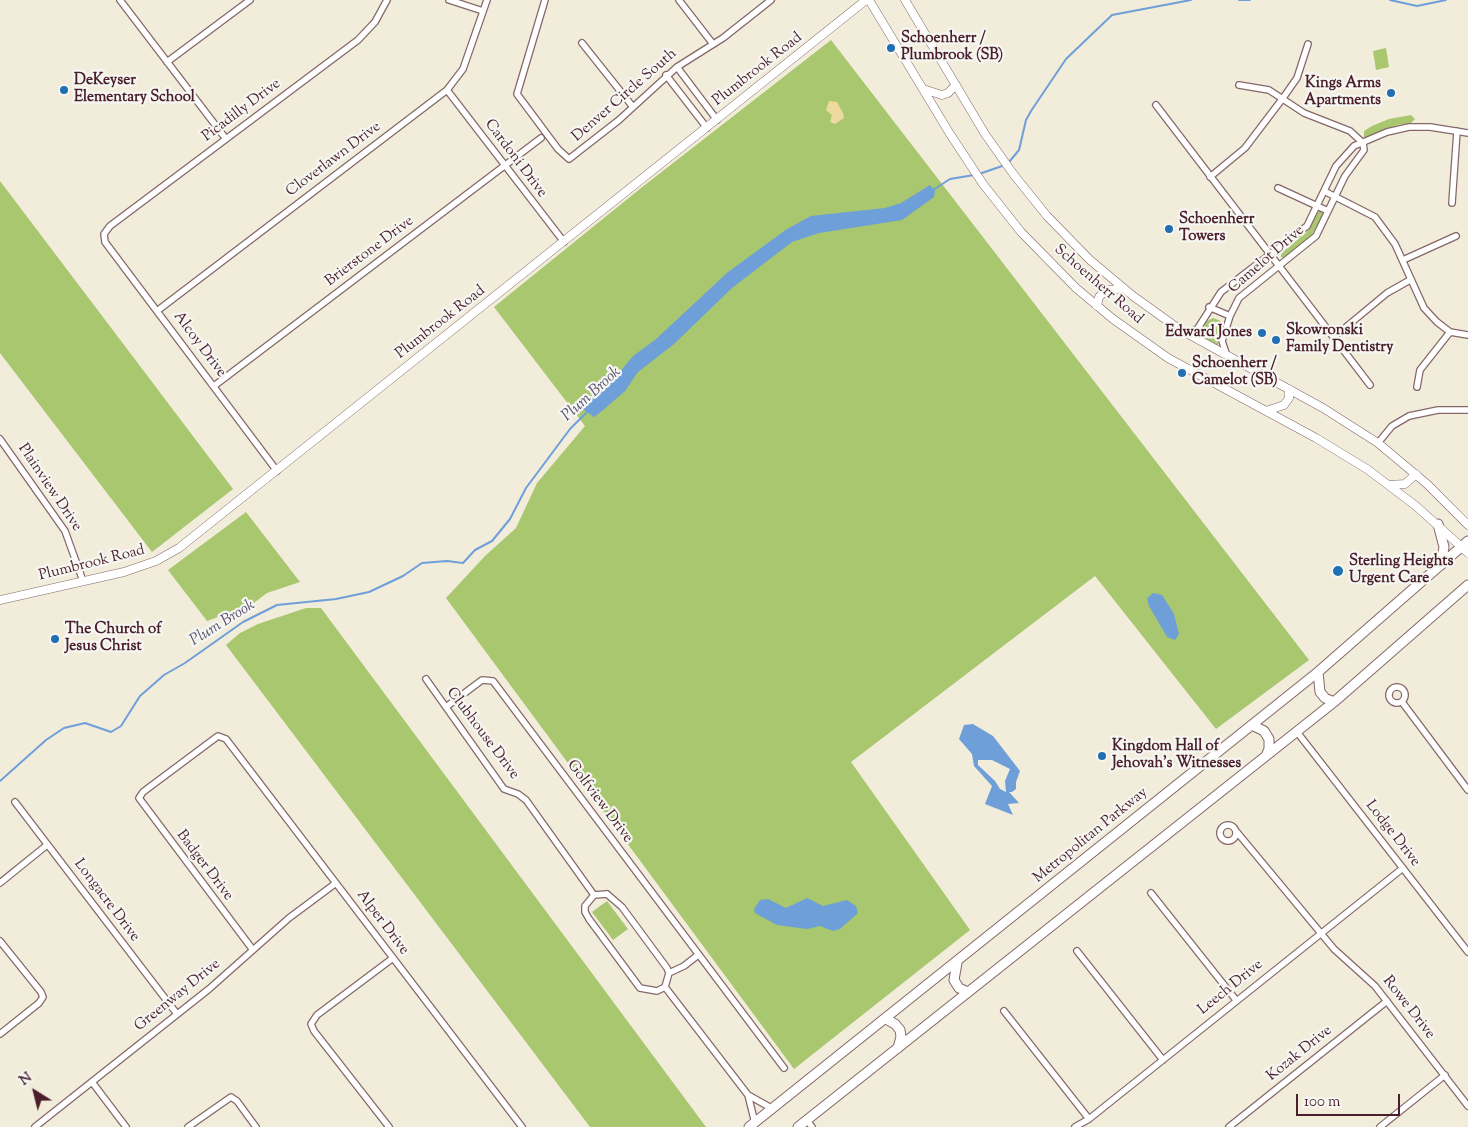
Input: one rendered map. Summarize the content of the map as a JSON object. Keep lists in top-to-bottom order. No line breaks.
{"streets":{"main road":["Plumbrook Road","Schoenherr Road","Metropolitan Parkway"],"street":["Denver Circle South","Picadilly Drive","Cardoni Drive","Cloverlawn Drive","Brierstone Drive","Camelot Drive","Alcoy Drive","Plainview Drive","Clubhouse Drive","Golfview Drive","Lodge Drive","Badger Drive","Longacre Drive","Alper Drive","Leech Drive","Greenway Drive","Rowe Drive","Kozak Drive"]},"crossings":[["Plumbrook Road","Cardoni Drive"],["Plumbrook Road","Schoenherr Road"],["Plumbrook Road","Alcoy Drive"],["Plumbrook Road","Plainview Drive"],["Picadilly Drive","Alcoy Drive"],["Cardoni Drive","Cloverlawn Drive"],["Cardoni Drive","Brierstone Drive"],["Cloverlawn Drive","Alcoy Drive"],["Brierstone Drive","Alcoy Drive"],["Camelot Drive","Schoenherr Road"],["Schoenherr Road","Metropolitan Parkway"],["Clubhouse Drive","Golfview Drive"],["Lodge Drive","Leech Drive"],["Badger Drive","Alper Drive"],["Badger Drive","Greenway Drive"],["Longacre Drive","Greenway Drive"],["Alper Drive","Greenway Drive"],["Leech Drive","Rowe Drive"],["Rowe Drive","Kozak Drive"]],"water":["Plum Brook"],"places":["Schoenherr / Plumbrook (SB)","DeKeyser Elementary School","Kings Arms Apartments","Schoenherr Towers","Edward Jones","Skowronski Family Dentistry","Schoenherr / Camelot (SB)","Sterling Heights Urgent Care","The Church of Jesus Christ","Kingdom Hall of Jehovah's Witnesses"],"scale_bar":"100 m","north":"top left"}
